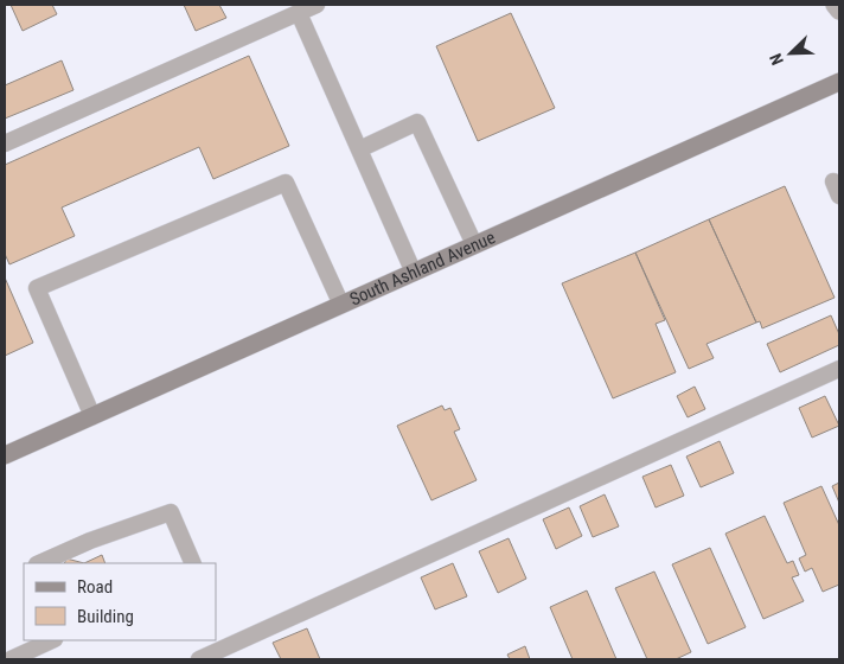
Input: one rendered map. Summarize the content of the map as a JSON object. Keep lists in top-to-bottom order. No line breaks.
{"streets":{"main road":["South Ashland Avenue"]},"legend":["Road","Building"],"north":"bottom left"}
